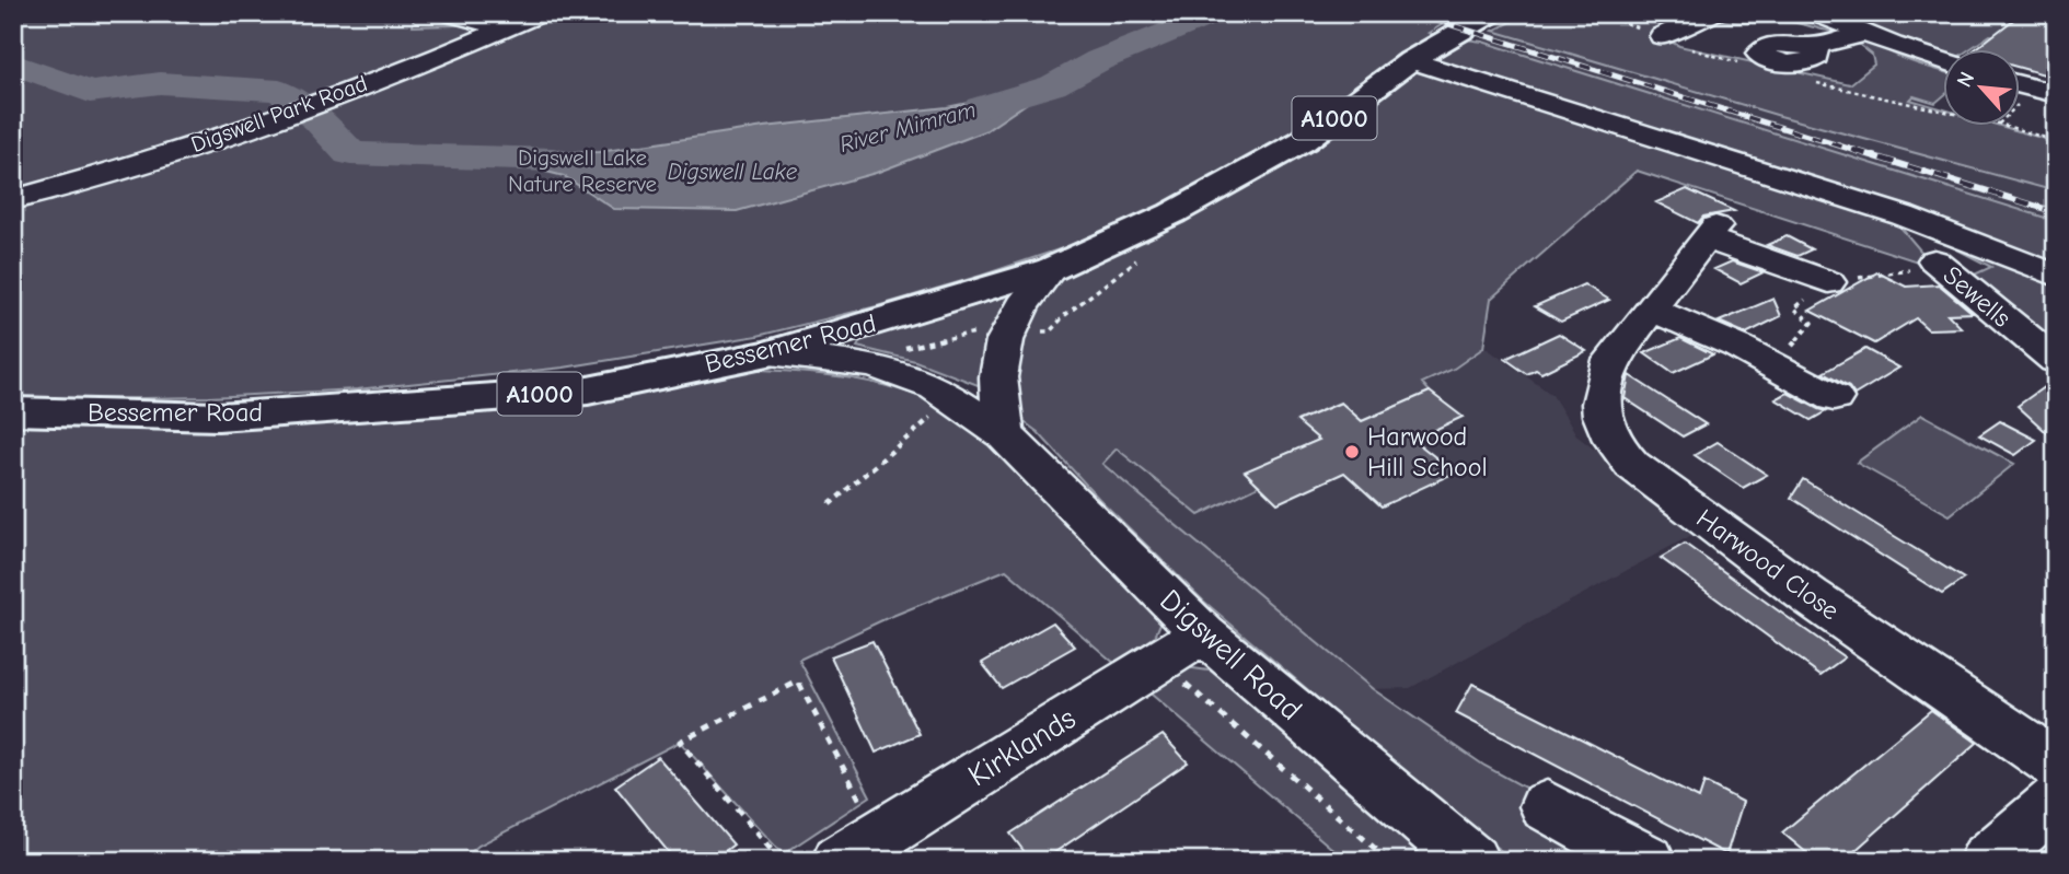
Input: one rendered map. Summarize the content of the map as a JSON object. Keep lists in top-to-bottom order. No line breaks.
{"streets":{"main road":["A1000","Bessemer Road"],"street":["Digswell Park Road","Sewells","Harwood Close","Digswell Road","Kirklands"]},"crossings":[["Bessemer Road","Digswell Road"],["Digswell Road","Kirklands"]],"water":["River Mimram","Digswell Lake"],"parks":["Digswell Lake Nature Reserve"],"places":["Harwood Hill School"],"north":"top left"}
